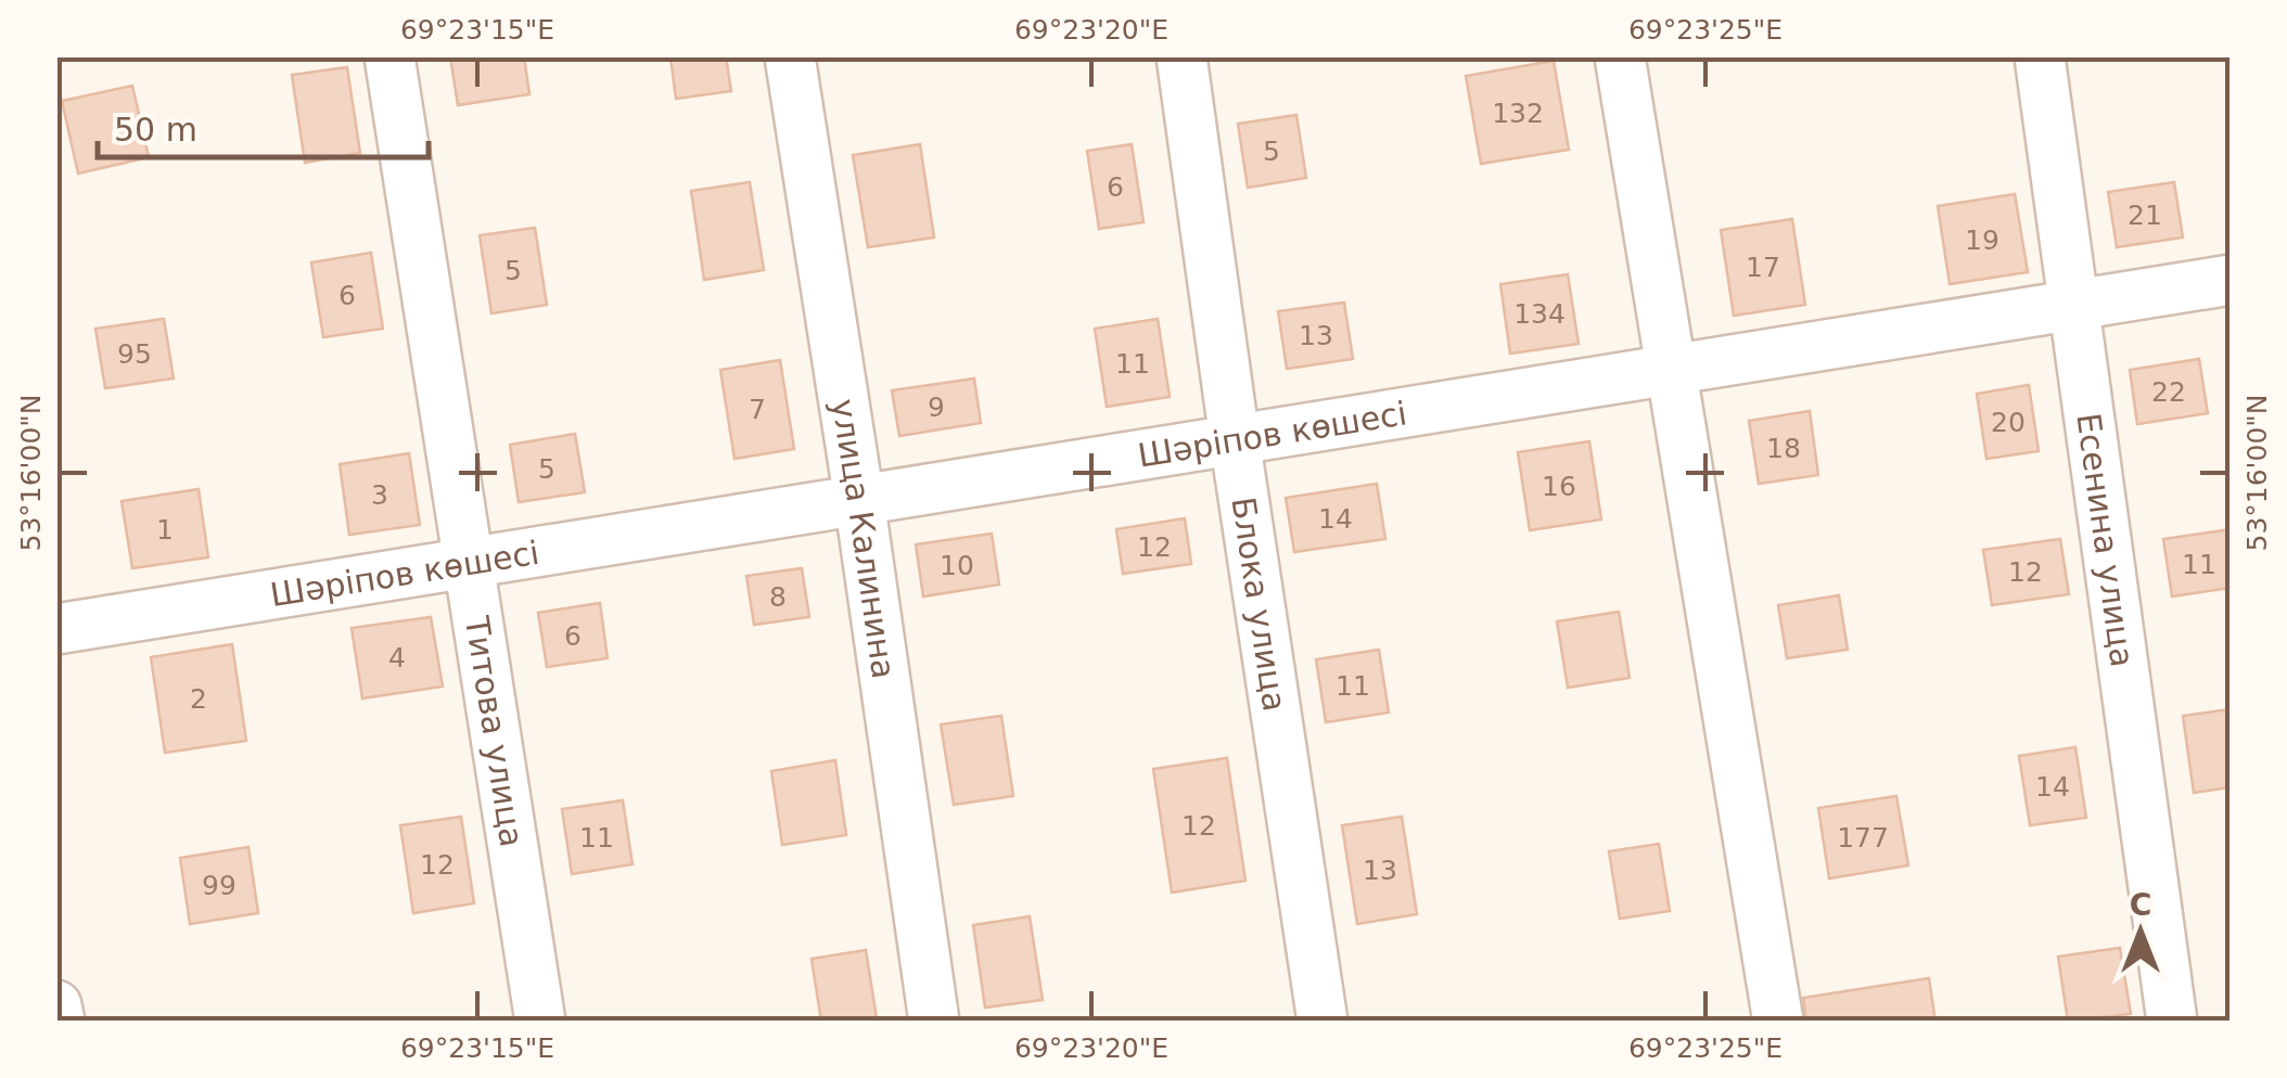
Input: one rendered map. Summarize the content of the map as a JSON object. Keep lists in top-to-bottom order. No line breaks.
{"streets":{"street":["Шәріпов көшесі","улица Калинина","Есенина улица","Блока улица","Титова улица"]},"crossings":[["Шәріпов көшесі","улица Калинина"],["Шәріпов көшесі","Есенина улица"],["Шәріпов көшесі","Блока улица"],["Шәріпов көшесі","Титова улица"]],"house_numbers":["132","5","6","21","19","17","5","6","134","13","95","11","22","9","7","20","18","5","16","3","14","1","12","11","10","12","8","6","4","11","2","14","12","11","177","12","13","99"],"scale_bar":"50 m","north":"top","coordinates":["69°23'15\"E","69°23'20\"E","69°23'25\"E","53°16'00\"N"]}
